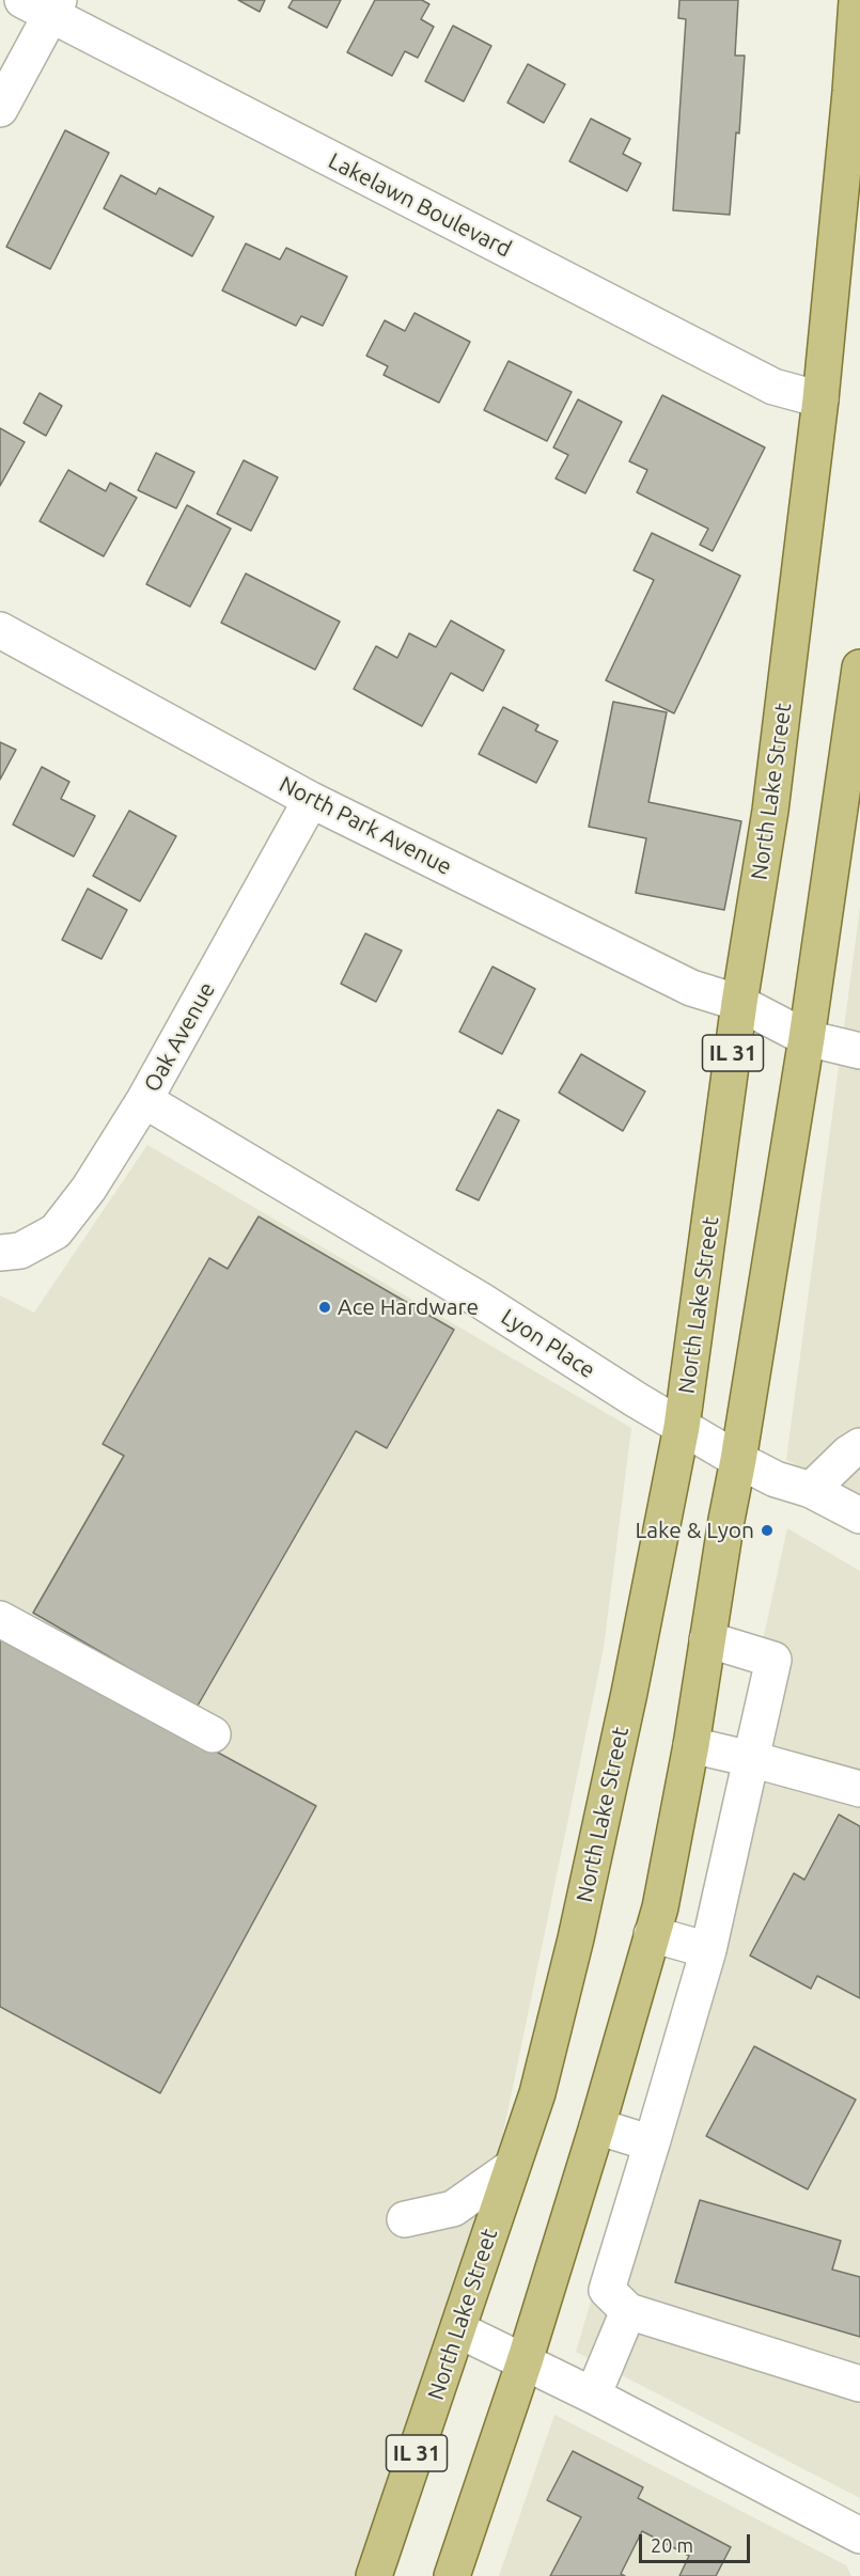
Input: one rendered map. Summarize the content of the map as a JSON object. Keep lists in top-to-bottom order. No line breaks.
{"streets":{"main road":["North Lake Street","IL 31"],"street":["Lakelawn Boulevard","North Park Avenue","Oak Avenue","Lyon Place"]},"crossings":[["Lakelawn Boulevard","North Lake Street"],["North Lake Street","North Park Avenue"],["North Lake Street","Lyon Place"],["North Park Avenue","Oak Avenue"],["Oak Avenue","Lyon Place"]],"places":["Ace Hardware","Lake & Lyon"],"scale_bar":"20 m"}
